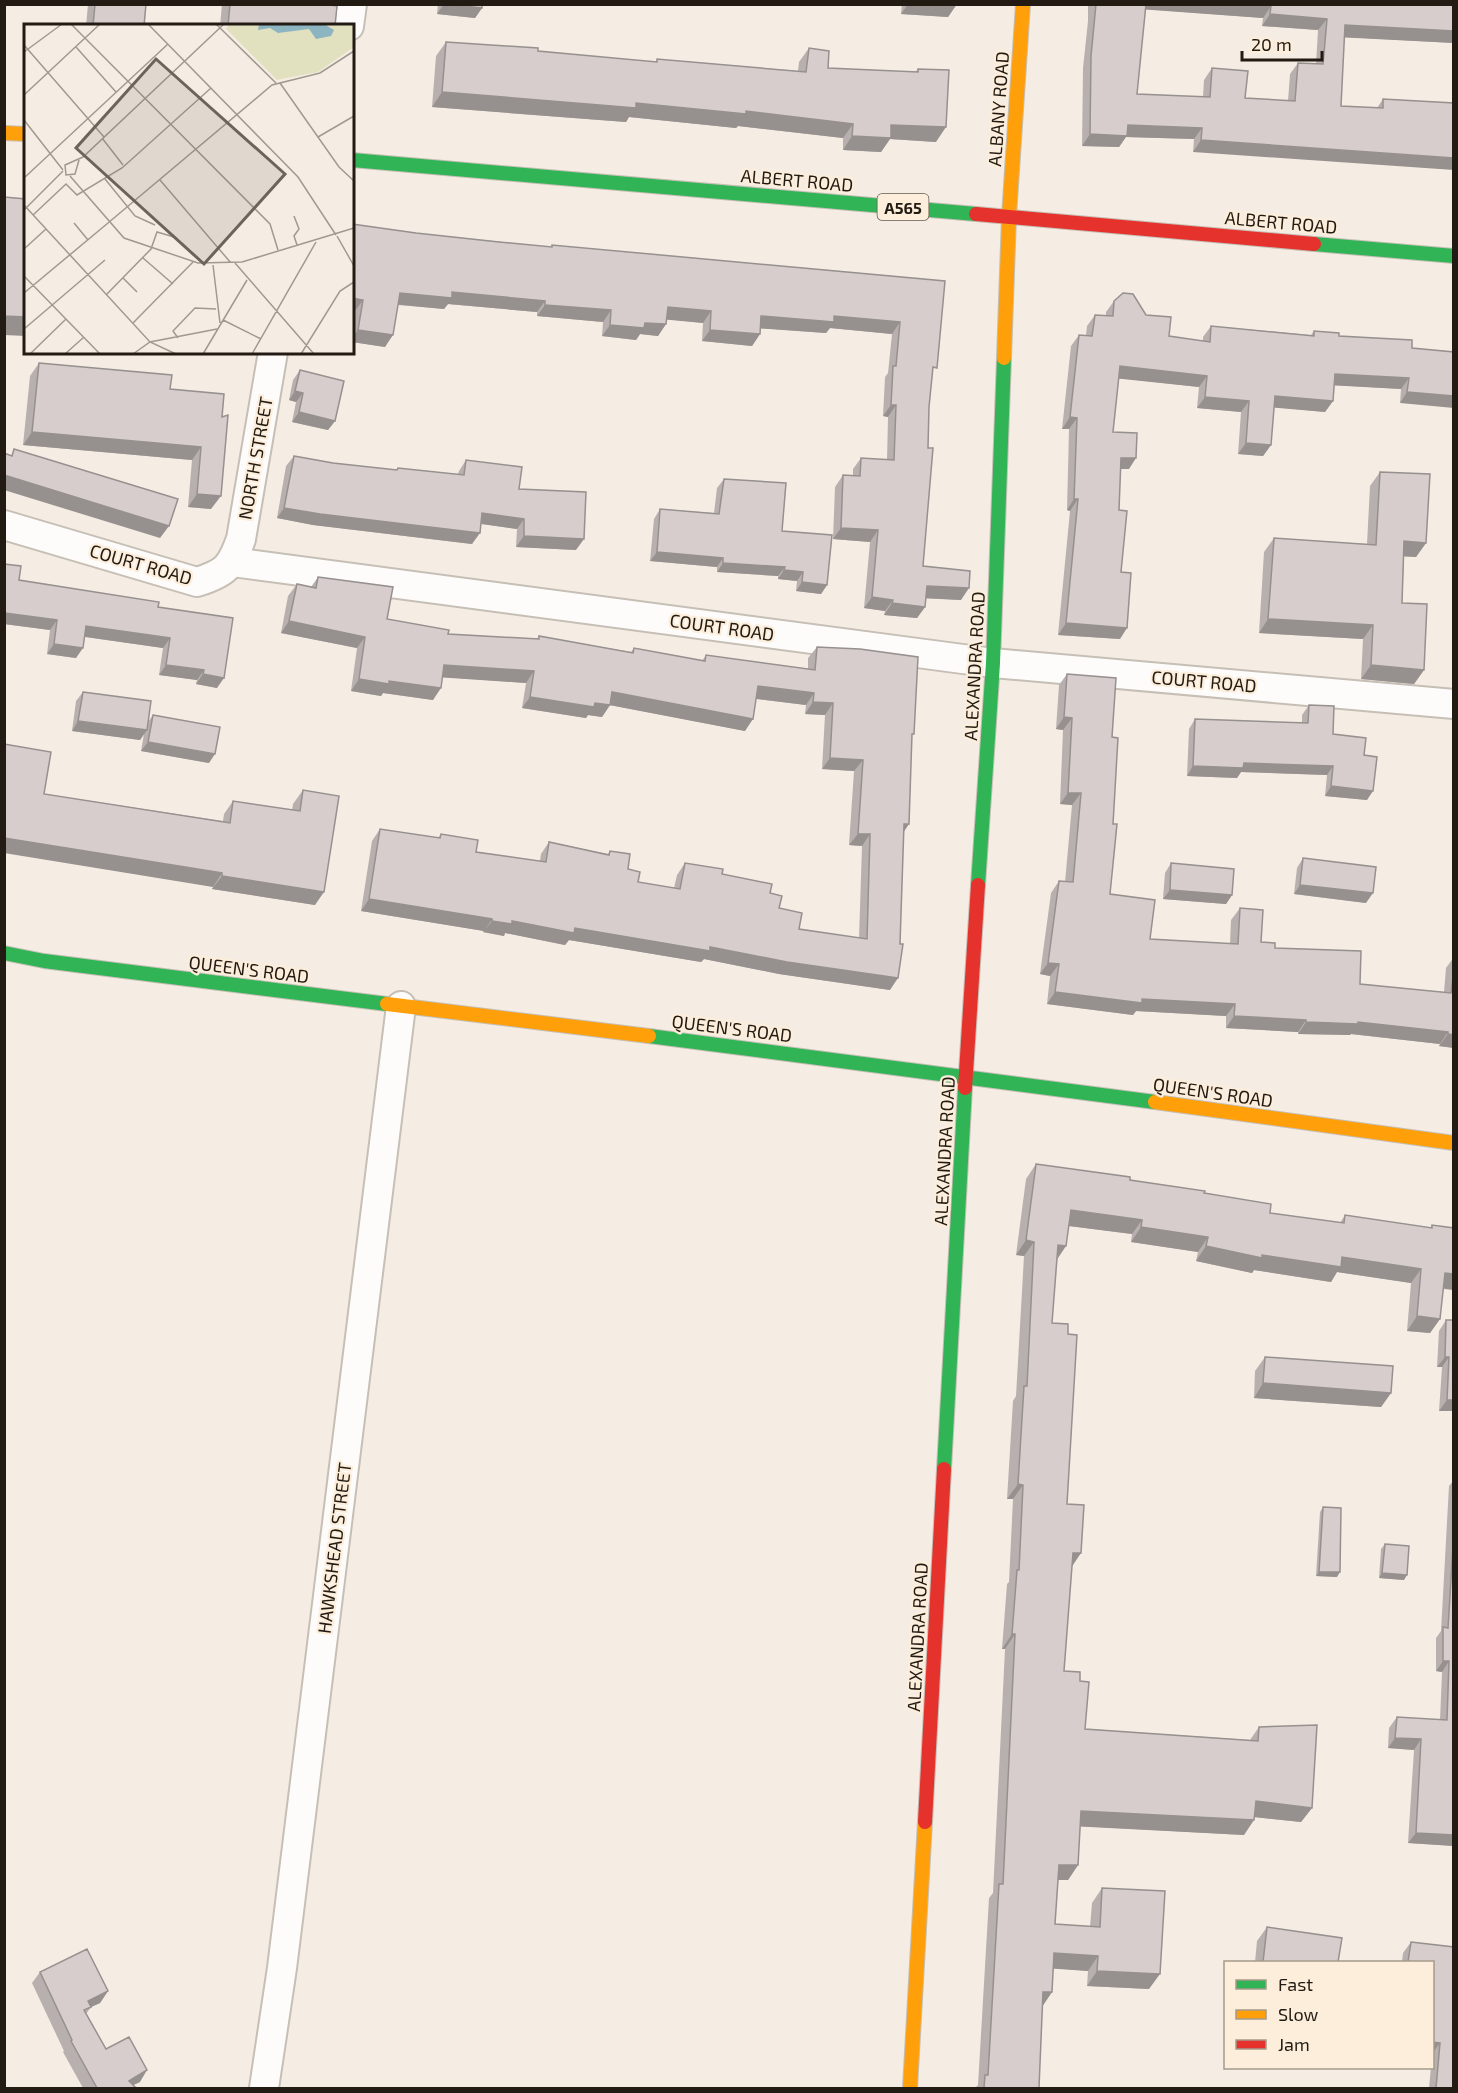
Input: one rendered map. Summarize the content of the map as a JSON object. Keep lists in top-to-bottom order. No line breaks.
{"streets":{"main road":["ALBANY ROAD","ALBERT ROAD","A565","ALEXANDRA ROAD","QUEEN'S ROAD"],"street":["NORTH STREET","COURT ROAD","HAWKSHEAD STREET"]},"crossings":[["ALBANY ROAD","ALBERT ROAD"],["ALBANY ROAD","ALEXANDRA ROAD"],["ALBERT ROAD","ALEXANDRA ROAD"],["NORTH STREET","COURT ROAD"],["COURT ROAD","ALEXANDRA ROAD"],["ALEXANDRA ROAD","QUEEN'S ROAD"],["QUEEN'S ROAD","HAWKSHEAD STREET"]],"legend":["Fast","Slow","Jam"],"scale_bar":"20 m"}
